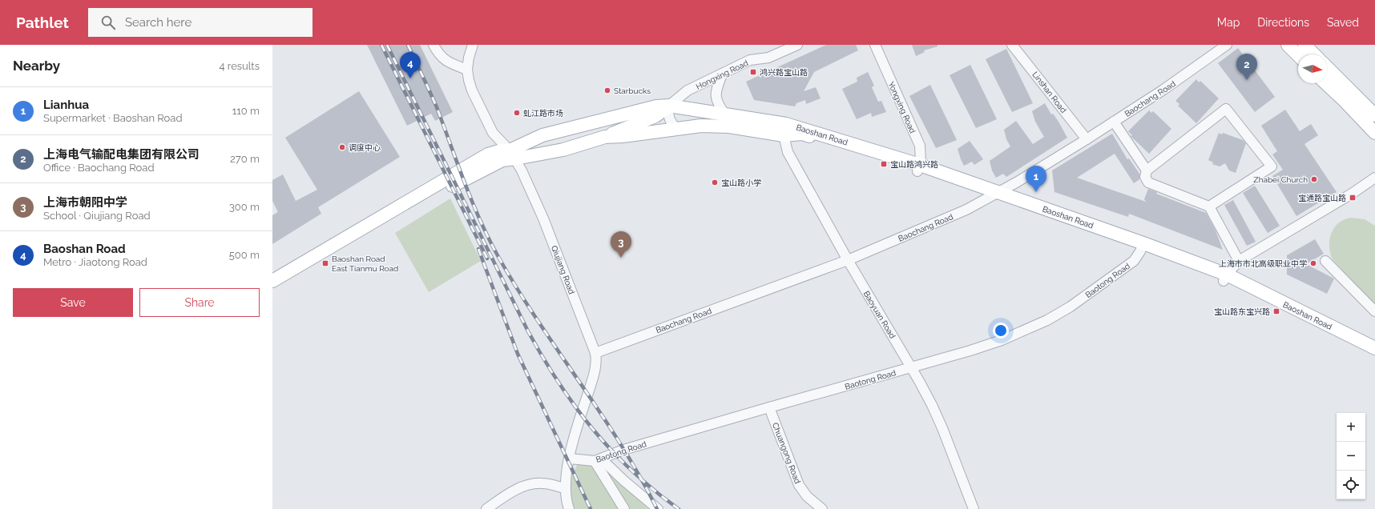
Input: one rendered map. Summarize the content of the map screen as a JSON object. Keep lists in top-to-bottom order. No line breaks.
{"streets":{"main road":["Baoshan Road"],"street":["Hongxing Road","Linshan Road","Baochang Road","Yongxing Road","Qiujiang Road","Baotong Road","Baoyuan Road","Chuangong Road"]},"crossings":[["Hongxing Road","Baoshan Road"],["Linshan Road","Baochang Road"],["Baochang Road","Baoshan Road"],["Baochang Road","Qiujiang Road"],["Baochang Road","Baoyuan Road"],["Yongxing Road","Baoshan Road"],["Baoshan Road","Qiujiang Road"],["Baoshan Road","Baotong Road"],["Baoshan Road","Baoyuan Road"],["Qiujiang Road","Baotong Road"],["Baotong Road","Baoyuan Road"],["Baotong Road","Chuangong Road"]],"places":{"transit":["鸿兴路宝山路","宝山路鸿兴路","宝通路宝山路","Baoshan Road East Tianmu Road","宝山路东宝兴路"],"other":["Starbucks","虬江路市场","调度中心","Zhabei Church","宝山路小学","上海市市北高级职业中学"]},"north":"right","page":{"header":"Pathlet","search":"Search here","nav":["Map","Directions","Saved"],"heading":["Nearby","4 results"],"pins":["4","2","1","3"],"list":[{"mark":"1","name":"Lianhua","note":"Supermarket · Baoshan Road","value":"110 m"},{"mark":"2","name":"上海电气输配电集团有限公司","note":"Office · Baochang Road","value":"270 m"},{"mark":"3","name":"上海市朝阳中学","note":"School · Qiujiang Road","value":"300 m"},{"mark":"4","name":"Baoshan Road","note":"Metro · Jiaotong Road","value":"500 m"}],"buttons":["Save","Share"],"map_buttons":["+","−"]}}
